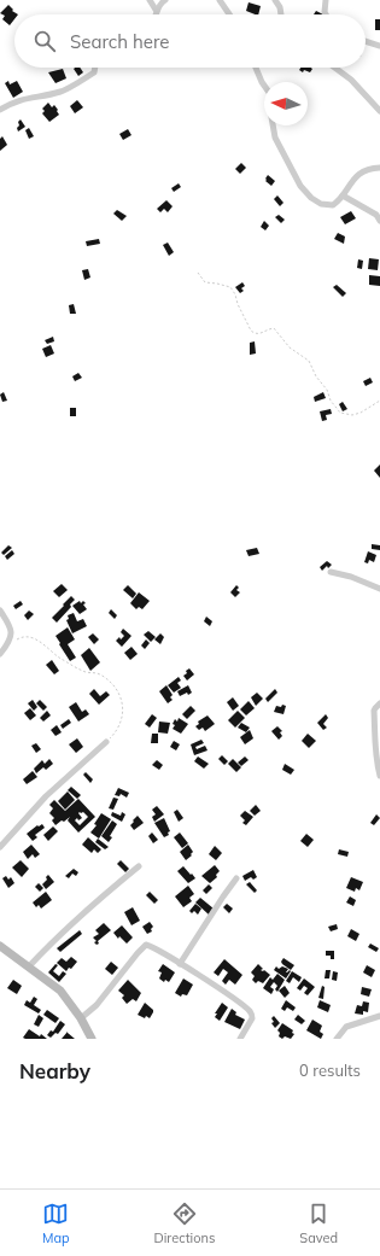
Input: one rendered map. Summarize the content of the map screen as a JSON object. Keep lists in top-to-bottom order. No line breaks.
{"north":"left","page":{"search":"Search here","heading":["Nearby","0 results"],"nav":["Map","Directions","Saved"]}}
